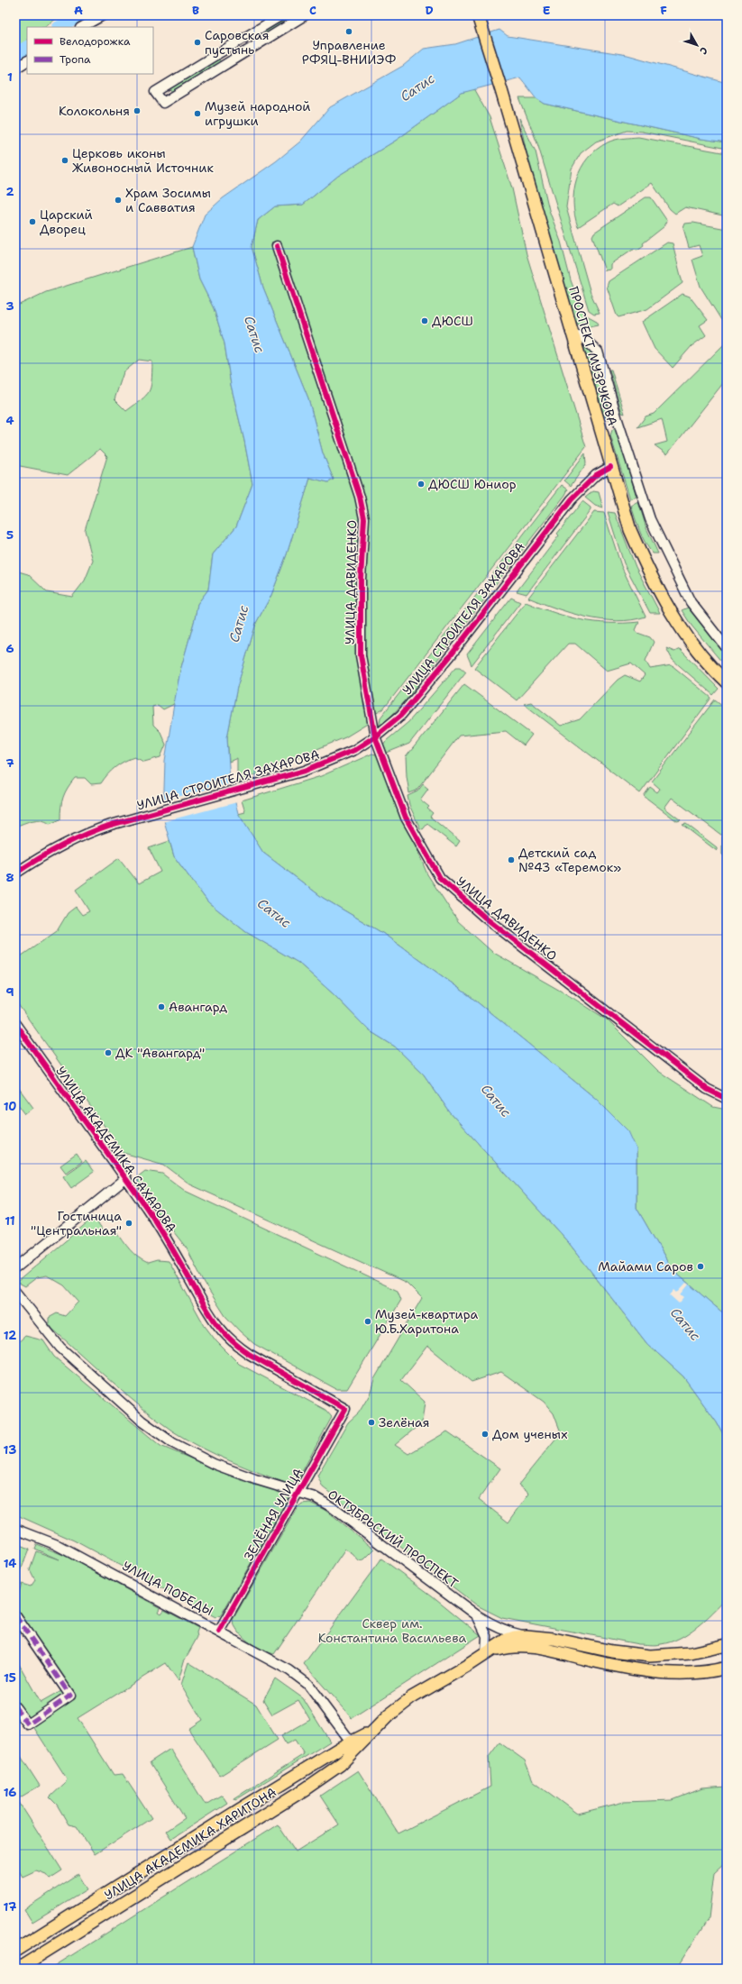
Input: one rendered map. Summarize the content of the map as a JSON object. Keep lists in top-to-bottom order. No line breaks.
{"streets":{"main road":["ПРОСПЕКТ МУЗРУКОВА","УЛИЦА АКАДЕМИКА ХАРИТОНА"],"street":["УЛИЦА ДАВИДЕНКО","УЛИЦА СТРОИТЕЛЯ ЗАХАРОВА","УЛИЦА АКАДЕМИКА САХАРОВА","ЗЕЛЁНАЯ УЛИЦА","ОКТЯБРЬСКИЙ ПРОСПЕКТ","УЛИЦА ПОБЕДЫ"]},"crossings":[["ПРОСПЕКТ МУЗРУКОВА","УЛИЦА СТРОИТЕЛЯ ЗАХАРОВА"],["УЛИЦА ДАВИДЕНКО","УЛИЦА СТРОИТЕЛЯ ЗАХАРОВА"],["УЛИЦА АКАДЕМИКА САХАРОВА","ЗЕЛЁНАЯ УЛИЦА"],["ЗЕЛЁНАЯ УЛИЦА","ОКТЯБРЬСКИЙ ПРОСПЕКТ"],["ЗЕЛЁНАЯ УЛИЦА","УЛИЦА ПОБЕДЫ"],["ОКТЯБРЬСКИЙ ПРОСПЕКТ","УЛИЦА АКАДЕМИКА ХАРИТОНА"],["УЛИЦА ПОБЕДЫ","УЛИЦА АКАДЕМИКА ХАРИТОНА"]],"water":["Сатис"],"parks":["Сквер им. Константина Васильева"],"places":["Управление РФЯЦ-ВНИИЭФ","Саровская пустынь","Колокольня","Музей народной игрушки","Церковь иконы Живоносный Источник","Храм Зосимы и Савватия","Царский Дворец","ДЮСШ","ДЮСШ Юниор","Детский сад №43 «Теремок»","Авангард","ДК \"Авангард\"","Гостиница \"Центральная\"","Майами Саров","Музей-квартира Ю.Б.Харитона","Зелёная","Дом ученых"],"legend":["Велодорожка","Тропа"],"north":"bottom right","grid":{"columns":["A","B","C","D","E","F"],"rows":["1","2","3","4","5","6","7","8","9","10","11","12","13","14","15","16","17"]}}
